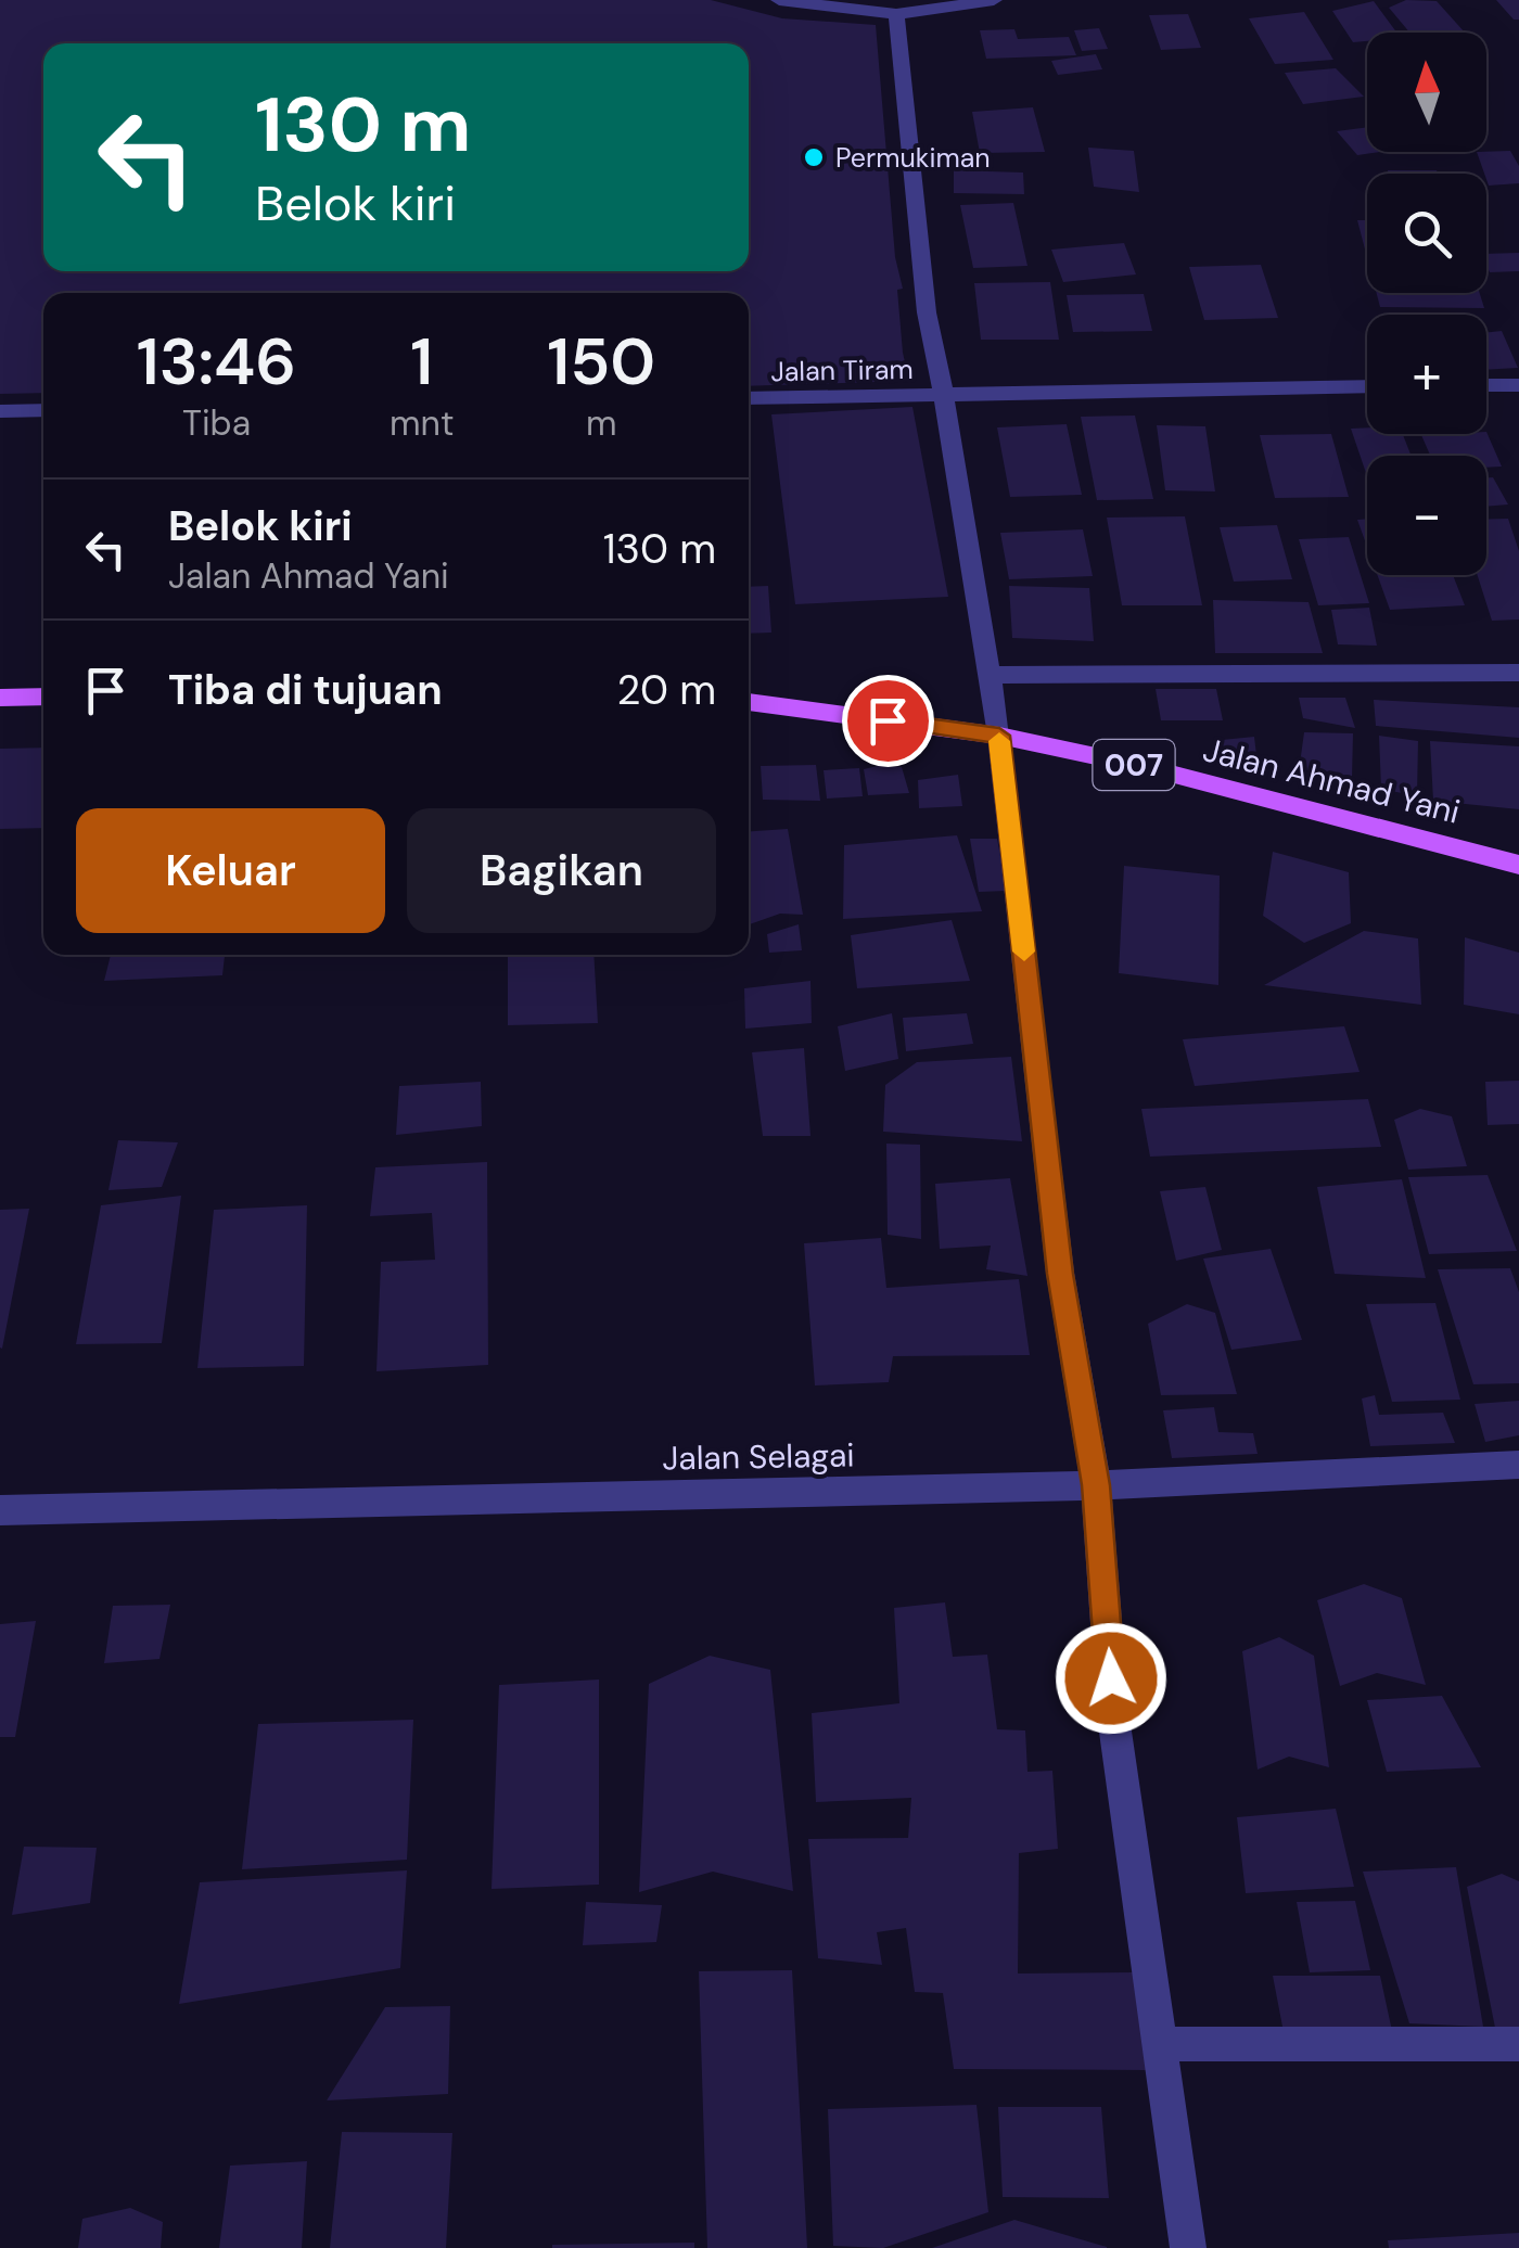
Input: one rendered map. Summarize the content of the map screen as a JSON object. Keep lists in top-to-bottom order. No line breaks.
{"streets":{"main road":["007","Jalan Ahmad Yani"],"street":["Jalan Tiram","Jalan Selagai"]},"places":["Permukiman"],"north":"top","page":{"map_buttons":["+","−"],"turn":["130 m","Belok kiri"],"eta":["13:46","Tiba","1","mnt","150","m"],"list":[{"name":"Belok kiri","note":"Jalan Ahmad Yani","value":"130 m"},{"name":"Tiba di tujuan","value":"20 m"}],"buttons":["Keluar","Bagikan"]}}
